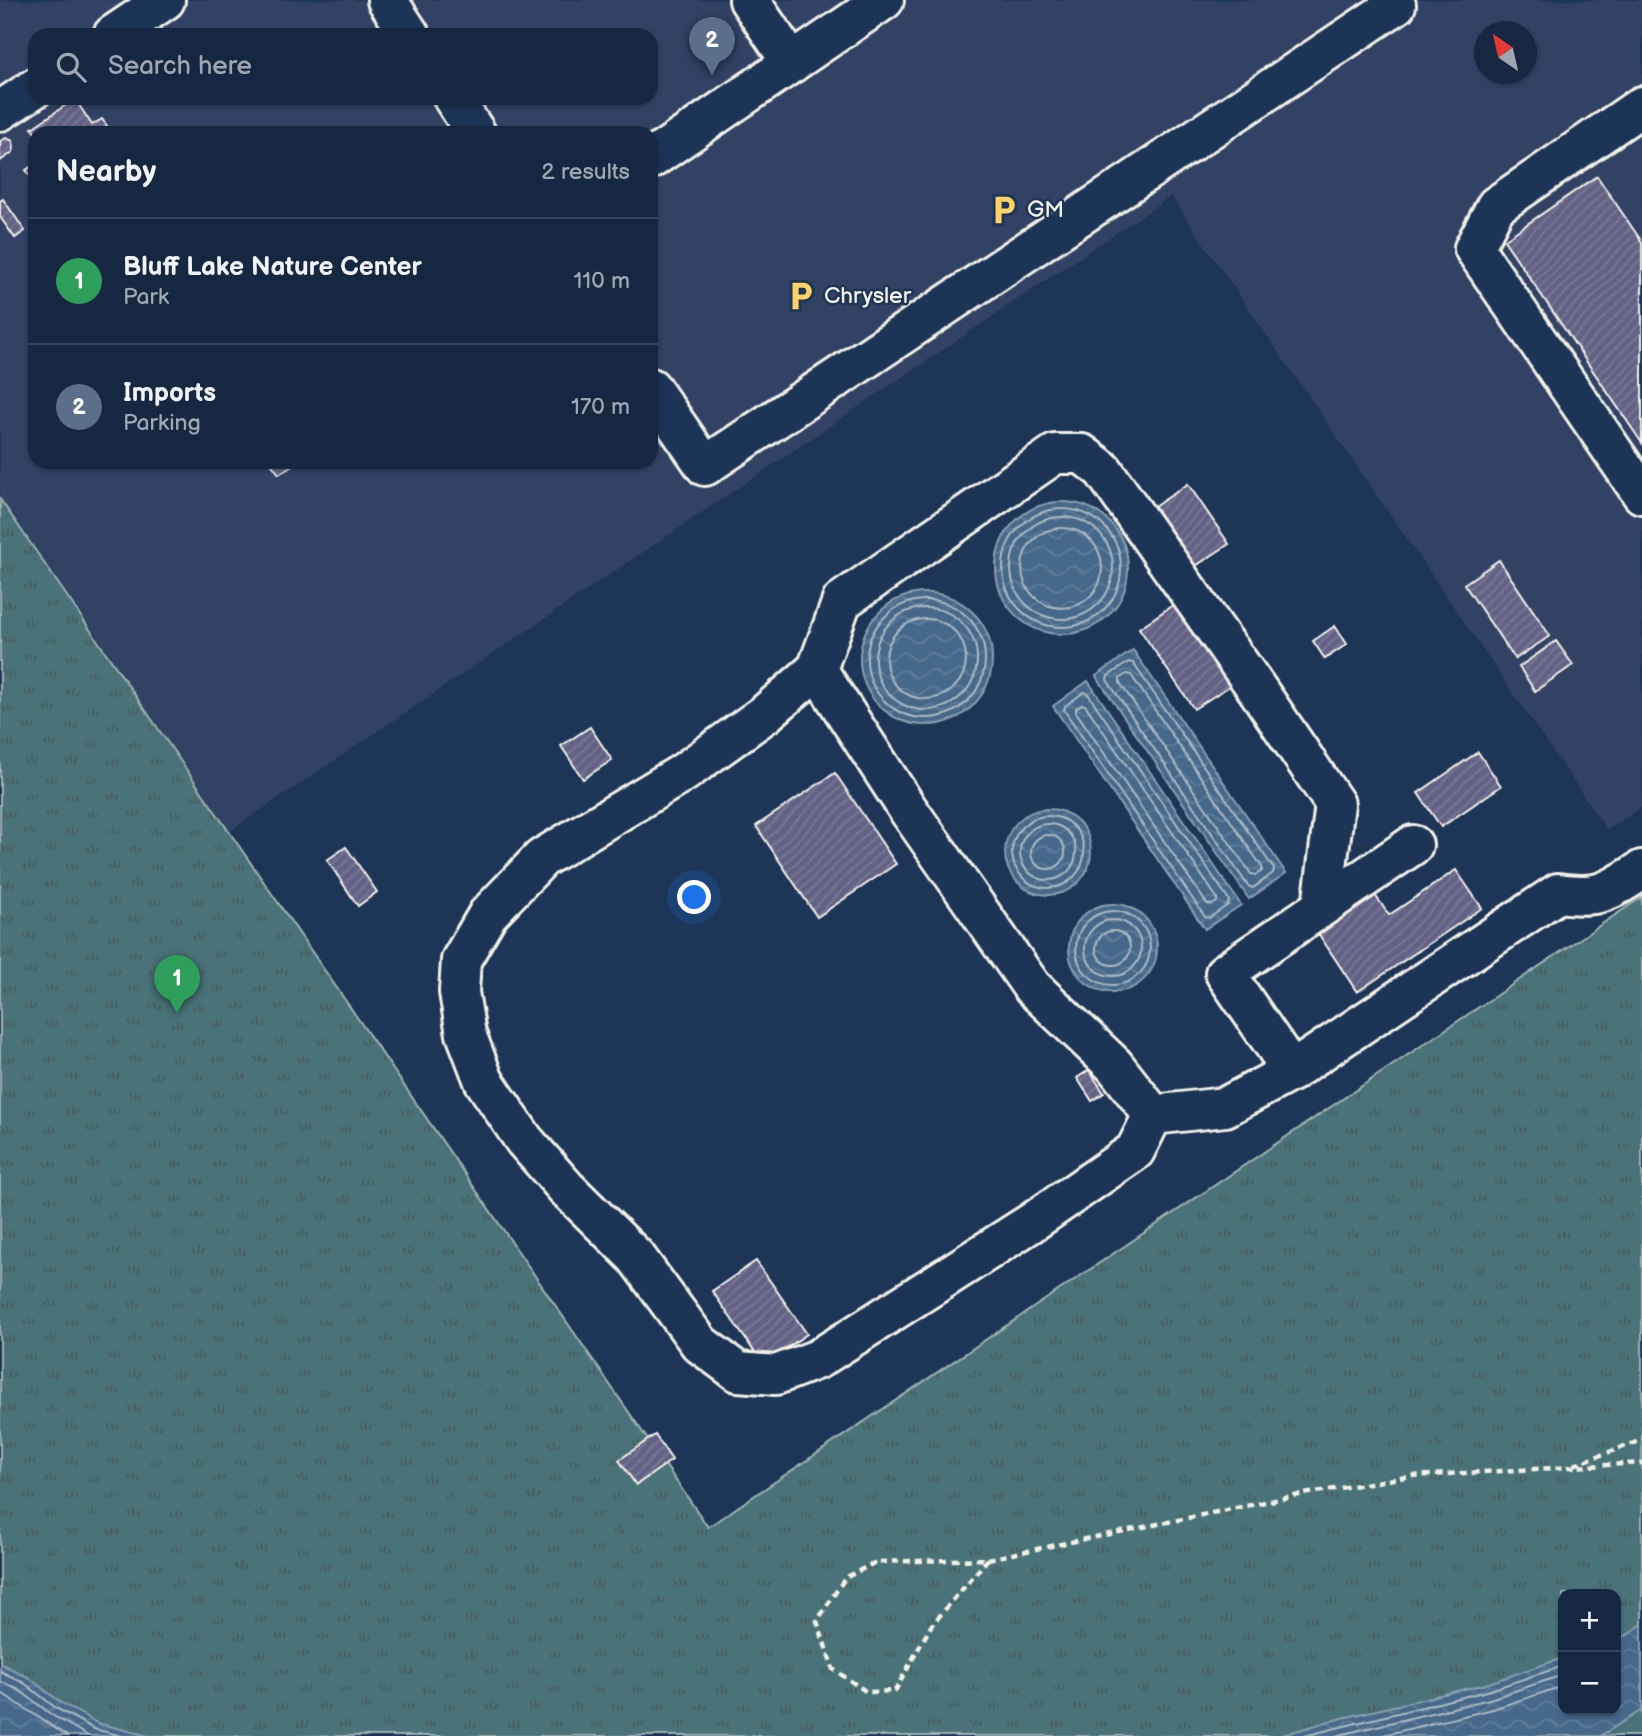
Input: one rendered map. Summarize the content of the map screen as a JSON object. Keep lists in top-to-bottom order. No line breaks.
{"places":{"parking":["GM","Chrysler"]},"north":"top left","page":{"pins":["2","1"],"search":"Search here","heading":["Nearby","2 results"],"list":[{"mark":"1","name":"Bluff Lake Nature Center","note":"Park","value":"110 m"},{"mark":"2","name":"Imports","note":"Parking","value":"170 m"}],"map_buttons":["+","−"]}}
